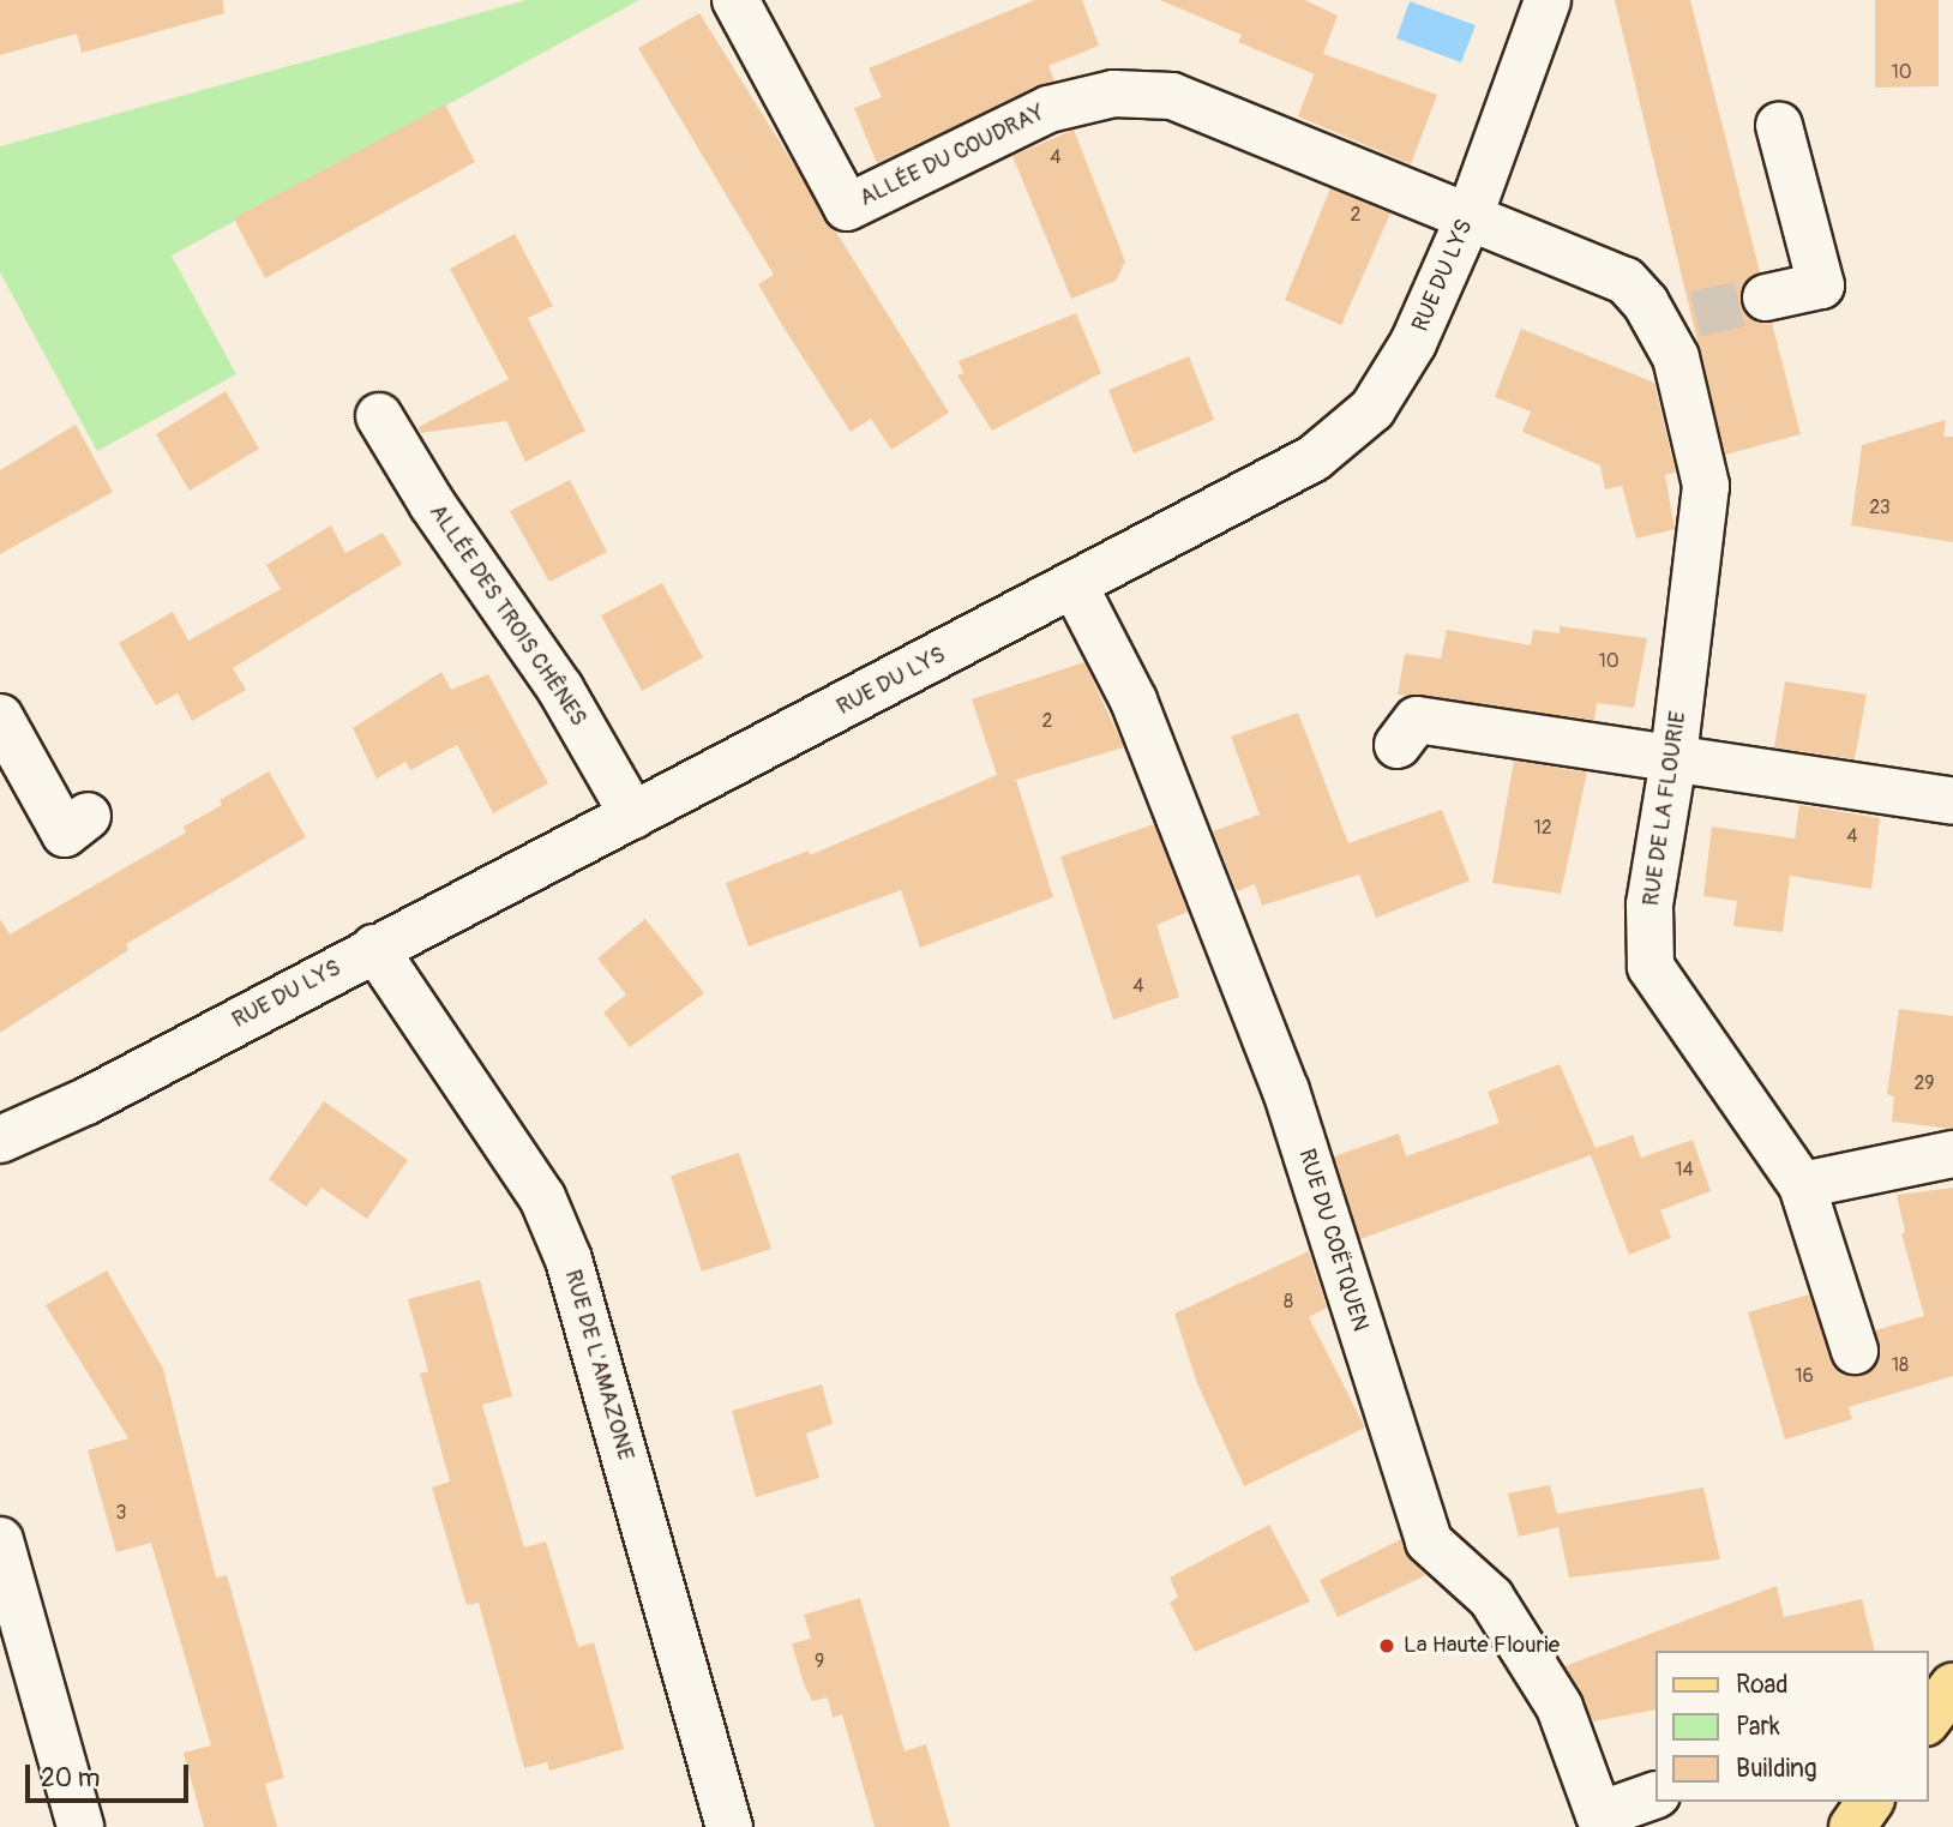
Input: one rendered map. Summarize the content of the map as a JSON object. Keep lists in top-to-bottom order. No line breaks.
{"streets":{"street":["ALLÉE DU COUDRAY","RUE DU LYS","ALLÉE DES TROIS CHÊNES","RUE DE LA FLOURIE","RUE DU COËTQUEN","RUE DE L'AMAZONE"]},"crossings":[["ALLÉE DU COUDRAY","RUE DU LYS"],["ALLÉE DU COUDRAY","RUE DE LA FLOURIE"],["RUE DU LYS","ALLÉE DES TROIS CHÊNES"],["RUE DU LYS","RUE DE LA FLOURIE"],["RUE DU LYS","RUE DU COËTQUEN"],["RUE DU LYS","RUE DE L'AMAZONE"]],"places":["La Haute Flourie"],"house_numbers":["10","4","2","23","10","2","12","4","4","29","14","8","18","16","3","9"],"legend":["Road","Park","Building"],"scale_bar":"20 m"}
